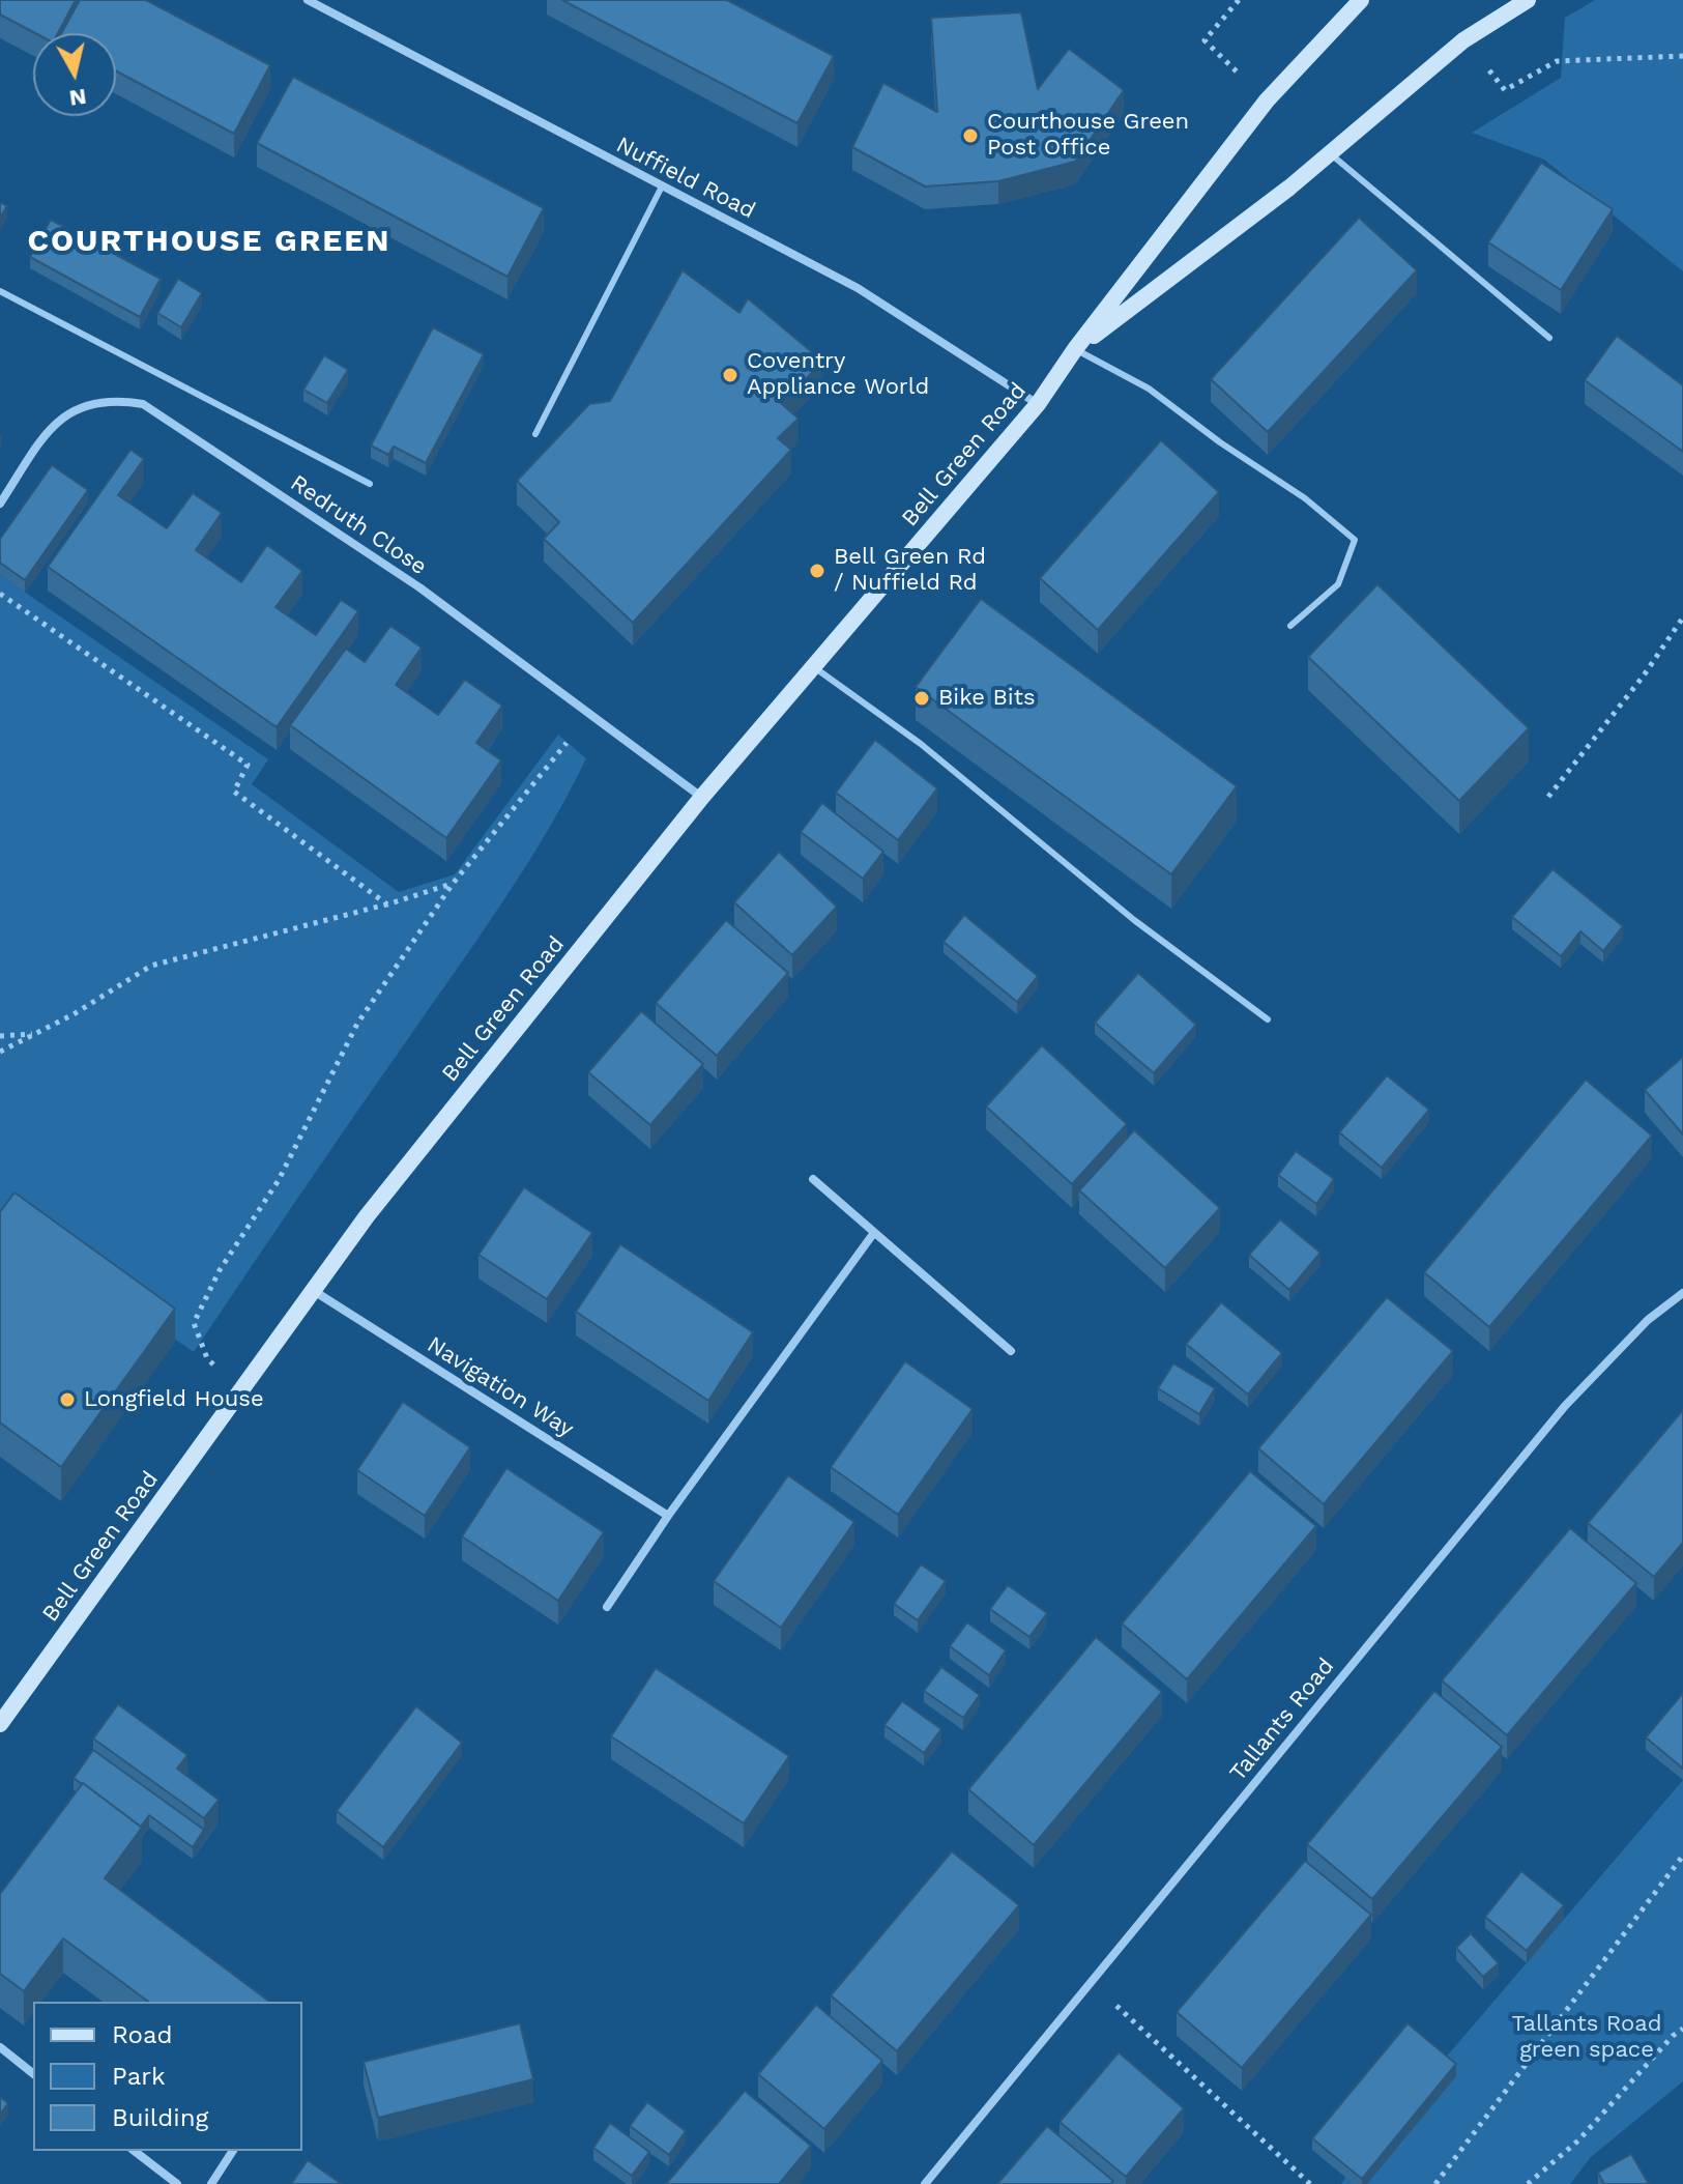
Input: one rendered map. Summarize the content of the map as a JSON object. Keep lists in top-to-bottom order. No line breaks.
{"streets":{"main road":["Bell Green Road"],"street":["Nuffield Road","Redruth Close","Navigation Way","Tallants Road"]},"crossings":[["Nuffield Road","Bell Green Road"],["Bell Green Road","Redruth Close"],["Bell Green Road","Navigation Way"]],"districts":["COURTHOUSE GREEN"],"parks":["Tallants Road green space"],"places":["Courthouse Green Post Office","Coventry Appliance World","Bell Green Rd / Nuffield Rd","Bike Bits","Longfield House"],"legend":["Road","Park","Building"],"north":"bottom"}
